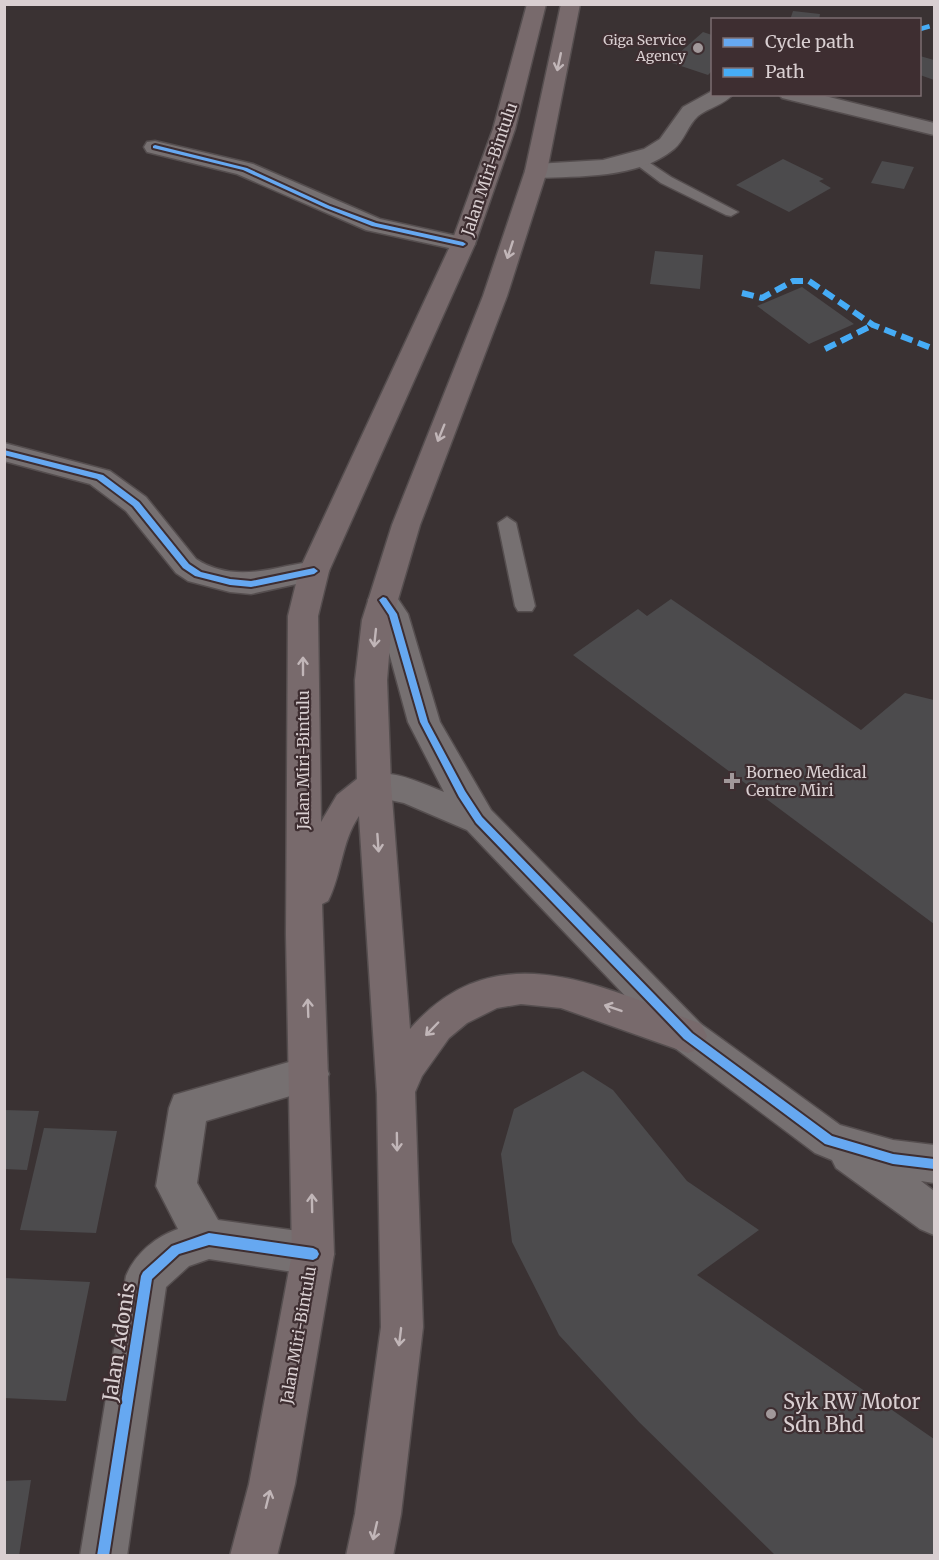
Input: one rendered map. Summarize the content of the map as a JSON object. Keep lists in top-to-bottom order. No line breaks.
{"streets":{"highway":["Jalan Miri-Bintulu"],"street":["Jalan Adonis"]},"crossings":[["Jalan Miri-Bintulu","Jalan Adonis"]],"places":{"other":["Giga Service Agency","Syk RW Motor Sdn Bhd"],"health":["Borneo Medical Centre Miri"]},"legend":["Cycle path","Path"]}
